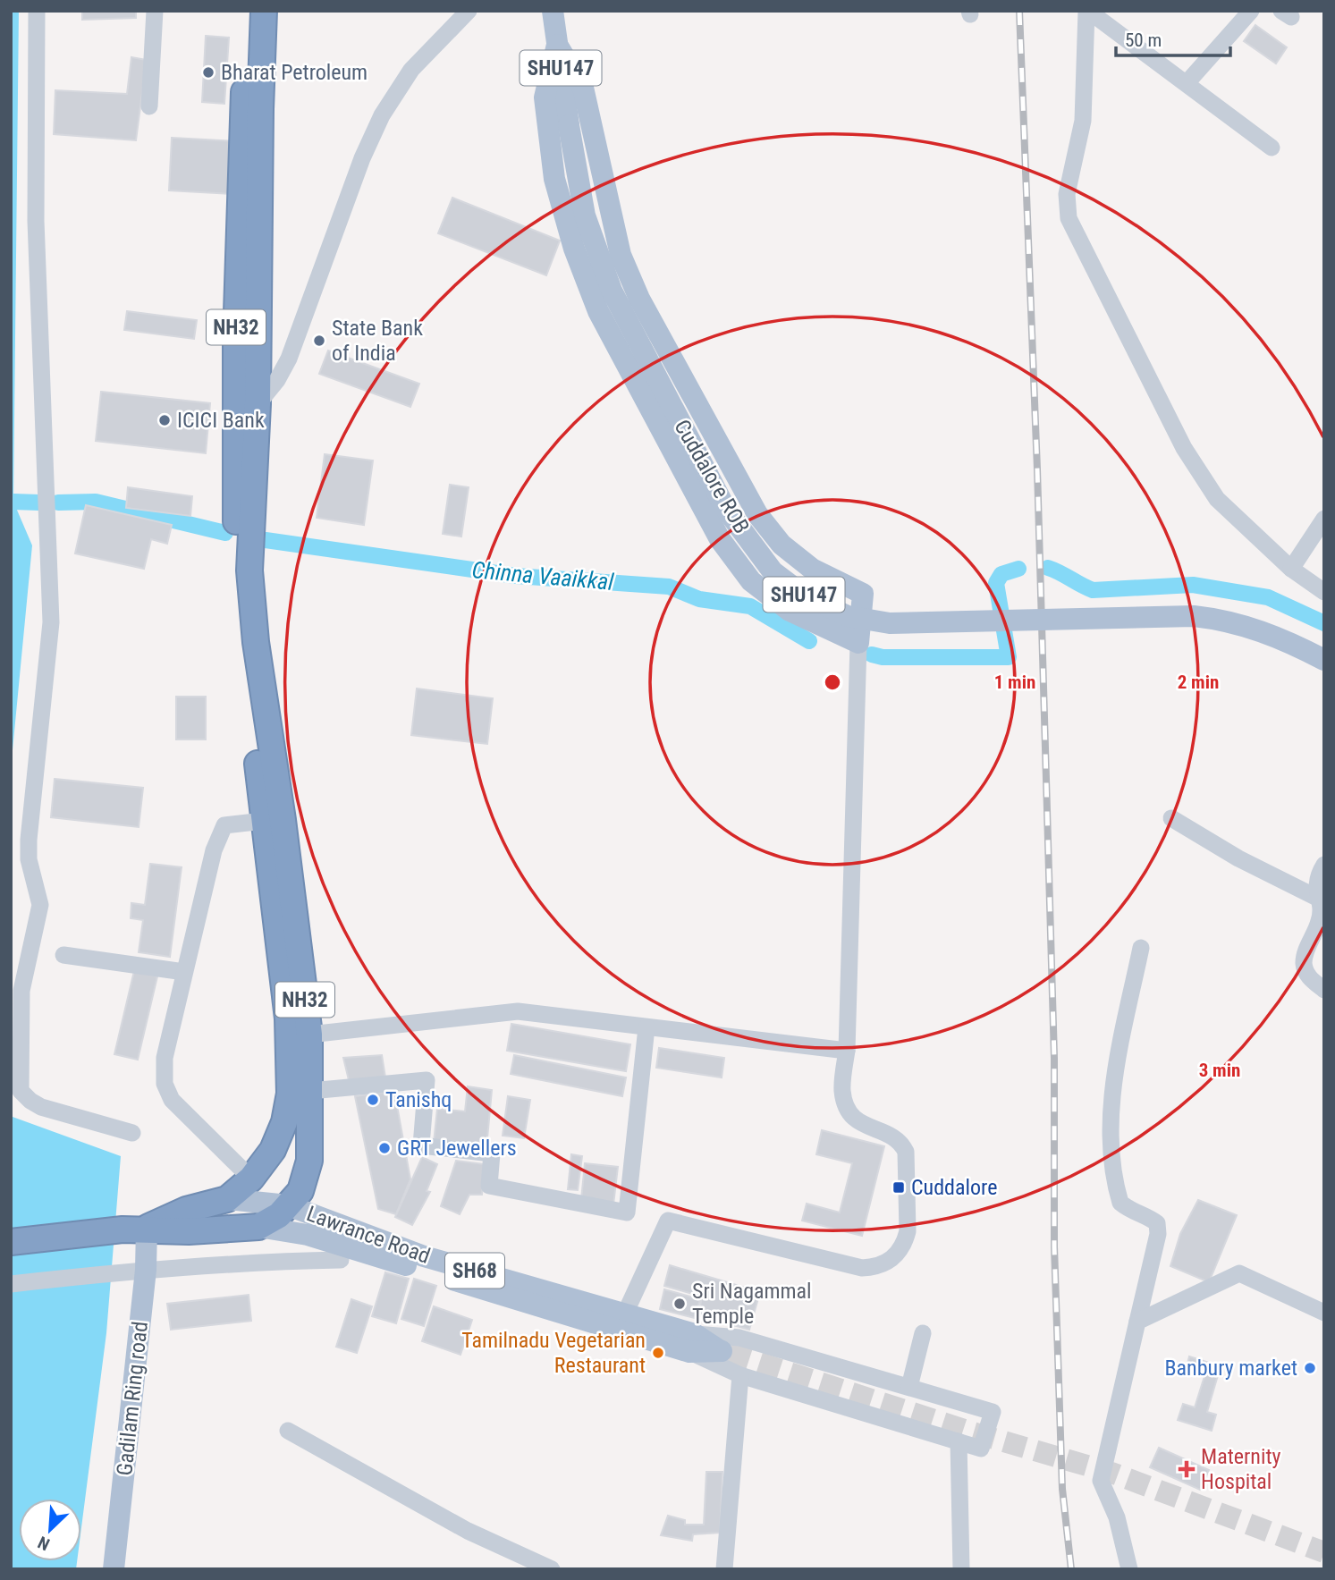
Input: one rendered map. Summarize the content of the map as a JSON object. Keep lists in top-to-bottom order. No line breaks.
{"streets":{"highway":["NH32"],"main road":["SHU147","Cuddalore ROB","Lawrance Road","SH68","Gadilam Ring road"]},"crossings":[["NH32","Lawrance Road"],["NH32","Gadilam Ring road"]],"water":["Chinna Vaaikkal"],"places":{"other":["Bharat Petroleum","State Bank of India","ICICI Bank","Tanishq","GRT Jewellers","Sri Nagammal Temple","Tamilnadu Vegetarian Restaurant","Banbury market"],"transit":["Cuddalore"],"health":["Maternity Hospital"]},"scale_bar":"50 m","north":"bottom left","rings":["1 min","2 min","3 min"]}
